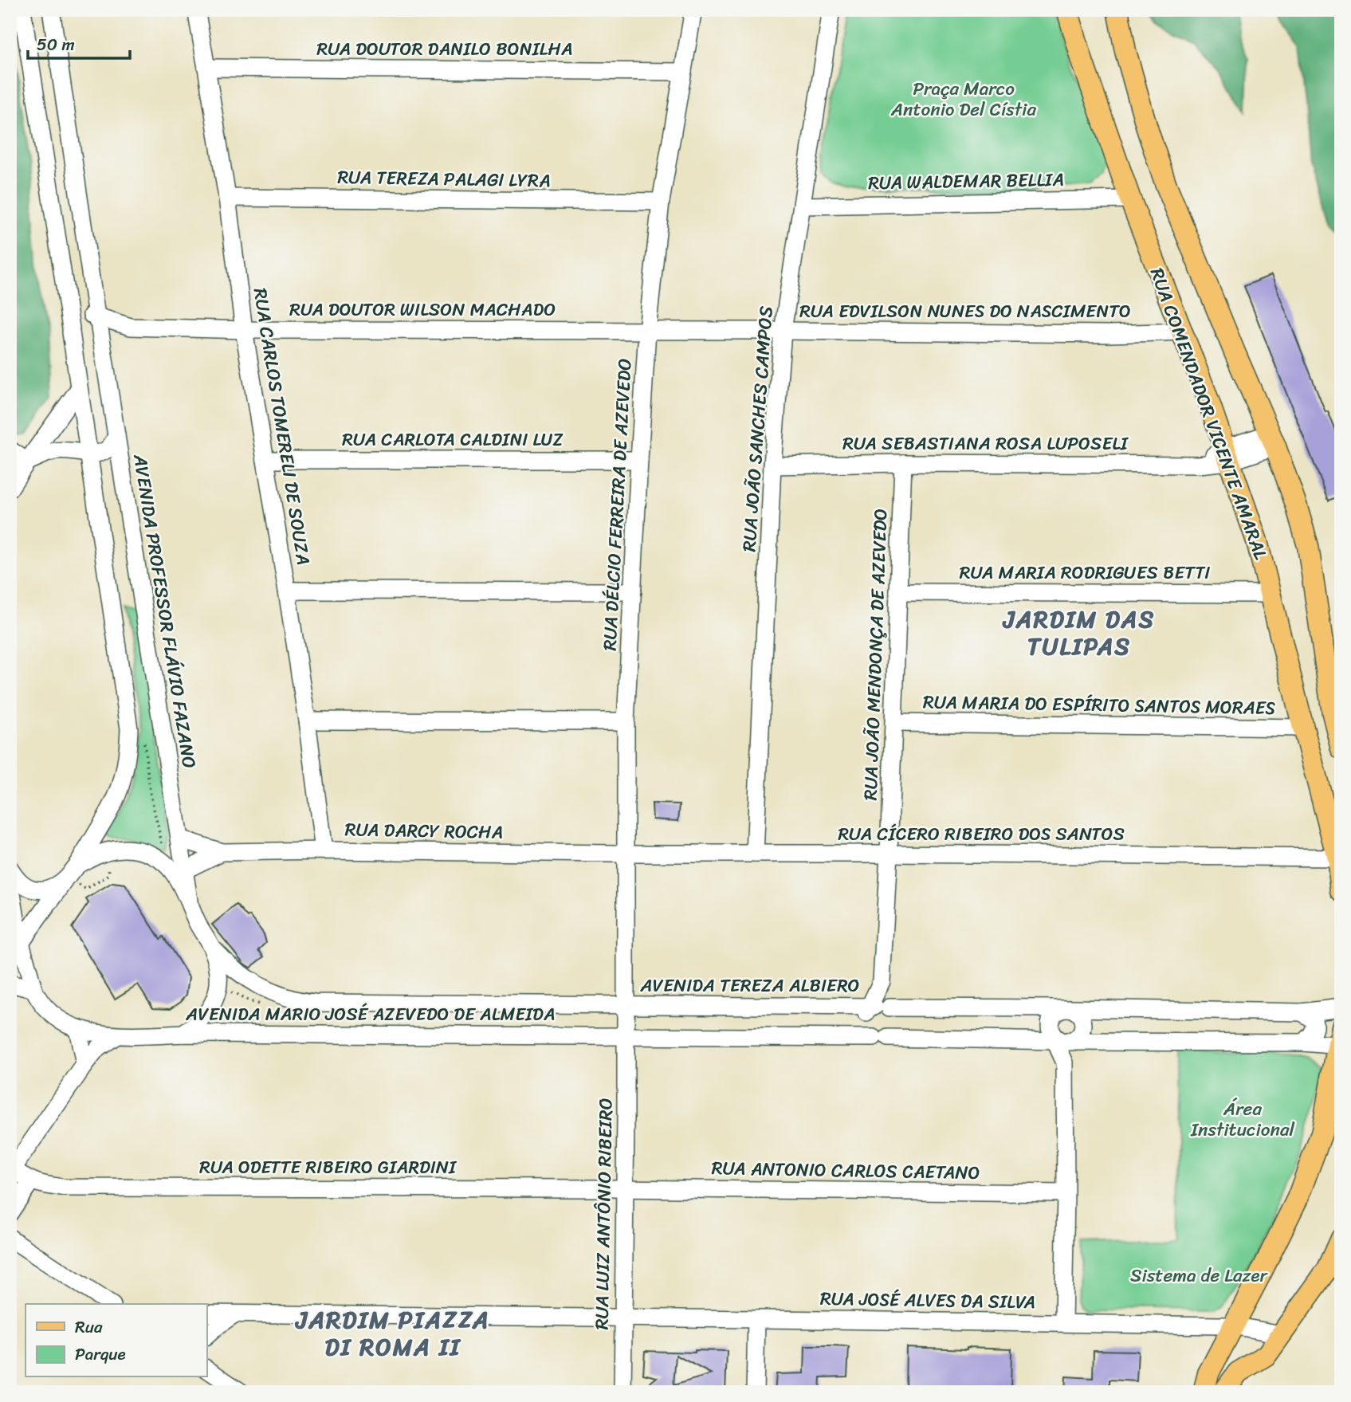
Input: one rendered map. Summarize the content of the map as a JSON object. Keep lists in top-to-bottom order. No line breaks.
{"streets":{"main road":["RUA COMENDADOR VICENTE AMARAL"],"street":["RUA DOUTOR DANILO BONILHA","RUA TEREZA PALAGI LYRA","RUA WALDEMAR BELLIA","RUA DOUTOR WILSON MACHADO","RUA EDVILSON NUNES DO NASCIMENTO","RUA CARLOS TOMERELI DE SOUZA","RUA JOÃO SANCHES CAMPOS","RUA CARLOTA CALDINI LUZ","RUA SEBASTIANA ROSA LUPOSELI","RUA DÉLCIO FERREIRA DE AZEVEDO","RUA MARIA RODRIGUES BETTI","AVENIDA PROFESSOR FLÁVIO FAZANO","RUA JOÃO MENDONÇA DE AZEVEDO","RUA MARIA DO ESPÍRITO SANTOS MORAES","RUA DARCY ROCHA","RUA CÍCERO RIBEIRO DOS SANTOS","AVENIDA TEREZA ALBIERO","AVENIDA MARIO JOSÉ AZEVEDO DE ALMEIDA","RUA ODETTE RIBEIRO GIARDINI","RUA ANTONIO CARLOS CAETANO","RUA LUIZ ANTÔNIO RIBEIRO","RUA JOSÉ ALVES DA SILVA"]},"crossings":[["RUA DOUTOR DANILO BONILHA","RUA CARLOS TOMERELI DE SOUZA"],["RUA DOUTOR DANILO BONILHA","RUA DÉLCIO FERREIRA DE AZEVEDO"],["RUA TEREZA PALAGI LYRA","RUA CARLOS TOMERELI DE SOUZA"],["RUA TEREZA PALAGI LYRA","RUA DÉLCIO FERREIRA DE AZEVEDO"],["RUA WALDEMAR BELLIA","RUA COMENDADOR VICENTE AMARAL"],["RUA WALDEMAR BELLIA","RUA JOÃO SANCHES CAMPOS"],["RUA DOUTOR WILSON MACHADO","RUA EDVILSON NUNES DO NASCIMENTO"],["RUA DOUTOR WILSON MACHADO","RUA CARLOS TOMERELI DE SOUZA"],["RUA DOUTOR WILSON MACHADO","RUA DÉLCIO FERREIRA DE AZEVEDO"],["RUA DOUTOR WILSON MACHADO","AVENIDA PROFESSOR FLÁVIO FAZANO"],["RUA EDVILSON NUNES DO NASCIMENTO","RUA COMENDADOR VICENTE AMARAL"],["RUA EDVILSON NUNES DO NASCIMENTO","RUA JOÃO SANCHES CAMPOS"],["RUA EDVILSON NUNES DO NASCIMENTO","RUA DÉLCIO FERREIRA DE AZEVEDO"],["RUA COMENDADOR VICENTE AMARAL","RUA SEBASTIANA ROSA LUPOSELI"],["RUA COMENDADOR VICENTE AMARAL","RUA MARIA RODRIGUES BETTI"],["RUA COMENDADOR VICENTE AMARAL","RUA MARIA DO ESPÍRITO SANTOS MORAES"],["RUA COMENDADOR VICENTE AMARAL","RUA CÍCERO RIBEIRO DOS SANTOS"],["RUA CARLOS TOMERELI DE SOUZA","RUA CARLOTA CALDINI LUZ"],["RUA CARLOS TOMERELI DE SOUZA","RUA DARCY ROCHA"],["RUA JOÃO SANCHES CAMPOS","RUA SEBASTIANA ROSA LUPOSELI"],["RUA JOÃO SANCHES CAMPOS","RUA CÍCERO RIBEIRO DOS SANTOS"],["RUA CARLOTA CALDINI LUZ","RUA DÉLCIO FERREIRA DE AZEVEDO"],["RUA SEBASTIANA ROSA LUPOSELI","RUA JOÃO MENDONÇA DE AZEVEDO"],["RUA DÉLCIO FERREIRA DE AZEVEDO","RUA DARCY ROCHA"],["RUA DÉLCIO FERREIRA DE AZEVEDO","RUA CÍCERO RIBEIRO DOS SANTOS"],["RUA DÉLCIO FERREIRA DE AZEVEDO","AVENIDA TEREZA ALBIERO"],["RUA DÉLCIO FERREIRA DE AZEVEDO","AVENIDA MARIO JOSÉ AZEVEDO DE ALMEIDA"],["RUA DÉLCIO FERREIRA DE AZEVEDO","RUA LUIZ ANTÔNIO RIBEIRO"],["RUA MARIA RODRIGUES BETTI","RUA JOÃO MENDONÇA DE AZEVEDO"],["AVENIDA PROFESSOR FLÁVIO FAZANO","RUA DARCY ROCHA"],["AVENIDA PROFESSOR FLÁVIO FAZANO","AVENIDA MARIO JOSÉ AZEVEDO DE ALMEIDA"],["RUA JOÃO MENDONÇA DE AZEVEDO","RUA MARIA DO ESPÍRITO SANTOS MORAES"],["RUA JOÃO MENDONÇA DE AZEVEDO","RUA CÍCERO RIBEIRO DOS SANTOS"],["RUA JOÃO MENDONÇA DE AZEVEDO","AVENIDA TEREZA ALBIERO"],["RUA DARCY ROCHA","RUA CÍCERO RIBEIRO DOS SANTOS"],["AVENIDA TEREZA ALBIERO","AVENIDA MARIO JOSÉ AZEVEDO DE ALMEIDA"],["AVENIDA TEREZA ALBIERO","RUA LUIZ ANTÔNIO RIBEIRO"],["AVENIDA MARIO JOSÉ AZEVEDO DE ALMEIDA","RUA LUIZ ANTÔNIO RIBEIRO"],["RUA ODETTE RIBEIRO GIARDINI","RUA ANTONIO CARLOS CAETANO"],["RUA ODETTE RIBEIRO GIARDINI","RUA LUIZ ANTÔNIO RIBEIRO"],["RUA ANTONIO CARLOS CAETANO","RUA LUIZ ANTÔNIO RIBEIRO"],["RUA LUIZ ANTÔNIO RIBEIRO","RUA JOSÉ ALVES DA SILVA"]],"districts":["JARDIM DAS TULIPAS","JARDIM PIAZZA DI ROMA II"],"parks":["Praça Marco Antonio Del Cístia","Área Institucional","Sistema de Lazer"],"legend":["Rua","Parque"],"scale_bar":"50 m"}
